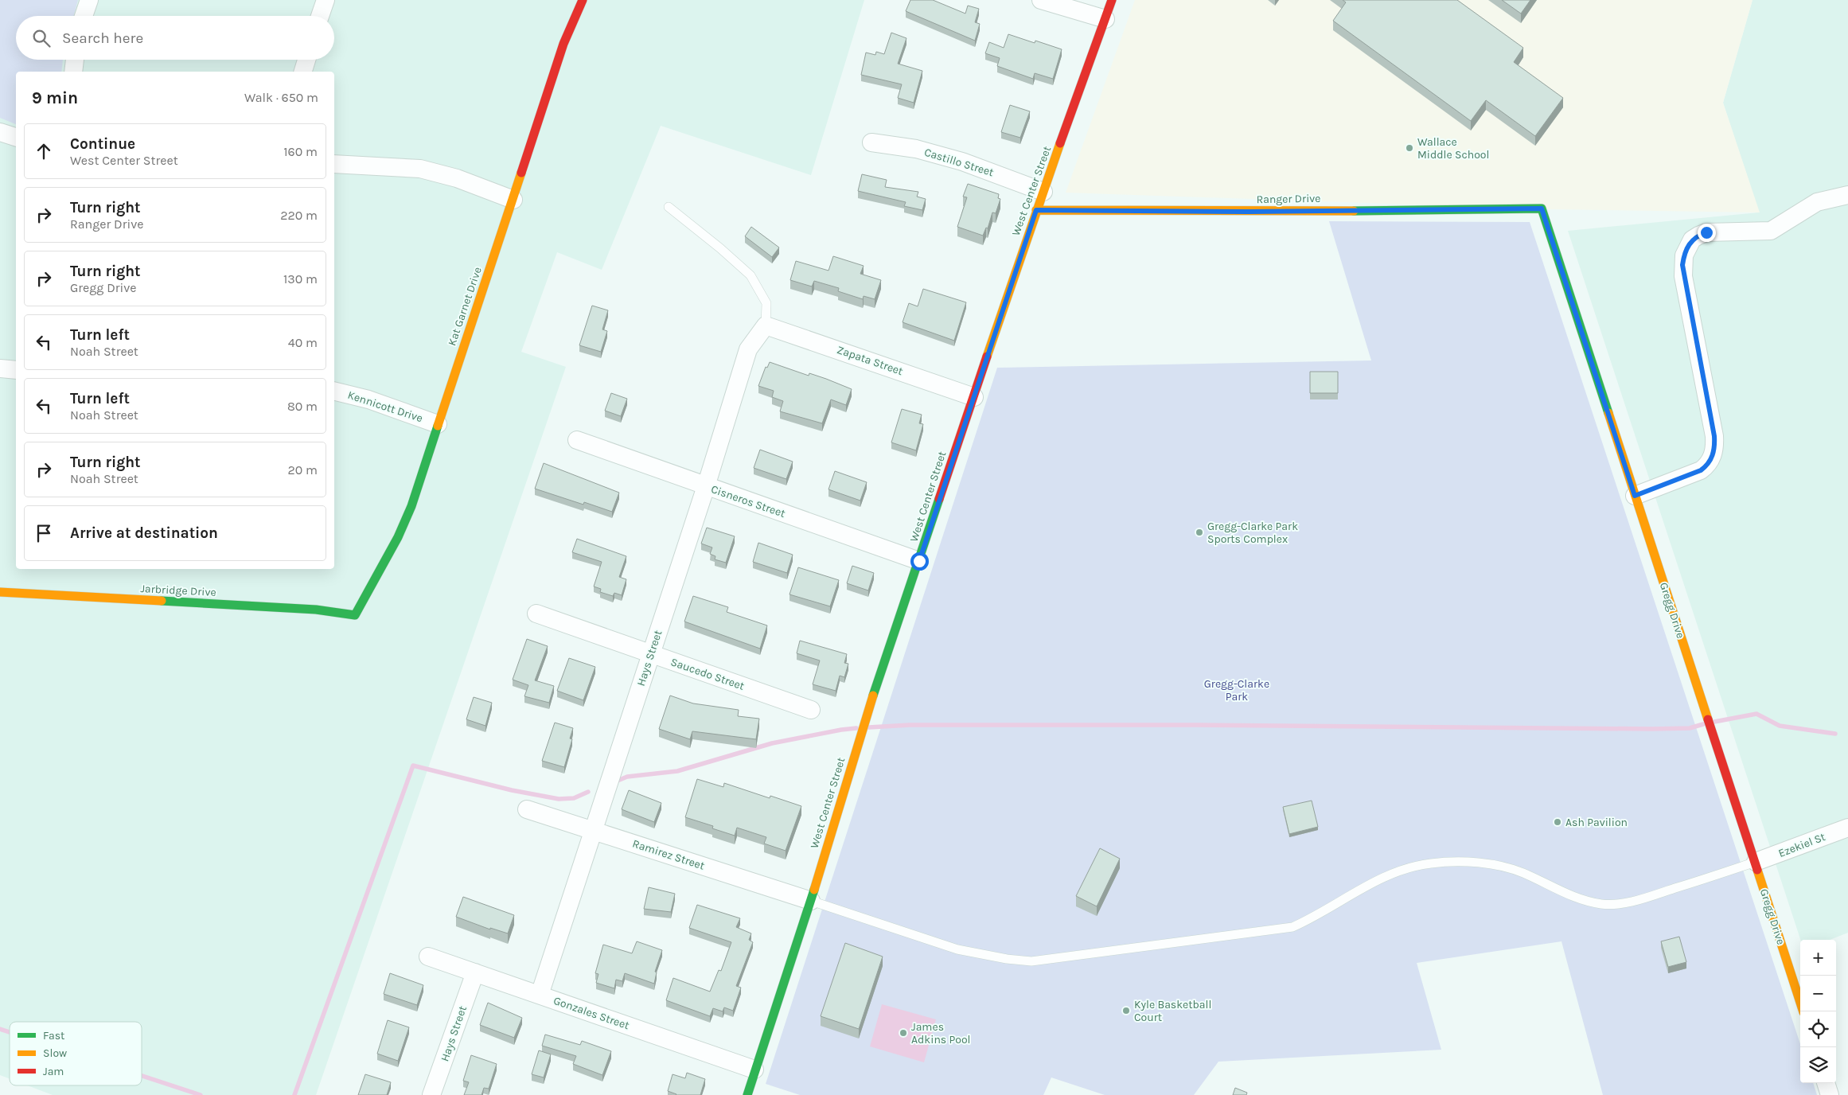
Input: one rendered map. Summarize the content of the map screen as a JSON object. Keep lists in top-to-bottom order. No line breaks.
{"streets":{"street":["Castillo Street","West Center Street","Ranger Drive","Kat Garnet Drive","Zapata Street","Kennicott Drive","Cisneros Street","Jarbridge Drive","Gregg Drive","Hays Street","Saucedo Street","Ezekiel St","Ramirez Street","Gonzales Street"]},"crossings":[["Castillo Street","West Center Street"],["West Center Street","Ranger Drive"],["West Center Street","Zapata Street"],["West Center Street","Cisneros Street"],["West Center Street","Ramirez Street"],["West Center Street","Gonzales Street"],["Ranger Drive","Gregg Drive"],["Kat Garnet Drive","Kennicott Drive"],["Kat Garnet Drive","Jarbridge Drive"],["Zapata Street","Hays Street"],["Cisneros Street","Hays Street"],["Gregg Drive","Ezekiel St"],["Hays Street","Saucedo Street"],["Hays Street","Ramirez Street"],["Hays Street","Gonzales Street"]],"parks":["Gregg-Clarke Park"],"places":["Wallace Middle School","Gregg-Clarke Park Sports Complex","Ash Pavilion","Kyle Basketball Court","James Adkins Pool"],"legend":["Fast","Slow","Jam"],"page":{"search":"Search here","heading":["9 min","Walk · 650 m"],"list":[["Continue","West Center Street","160 m"],["Turn right","Ranger Drive","220 m"],["Turn right","Gregg Drive","130 m"],["Turn left","Noah Street","40 m"],["Turn left","Noah Street","80 m"],["Turn right","Noah Street","20 m"],"Arrive at destination"],"map_buttons":["+","−"]}}
